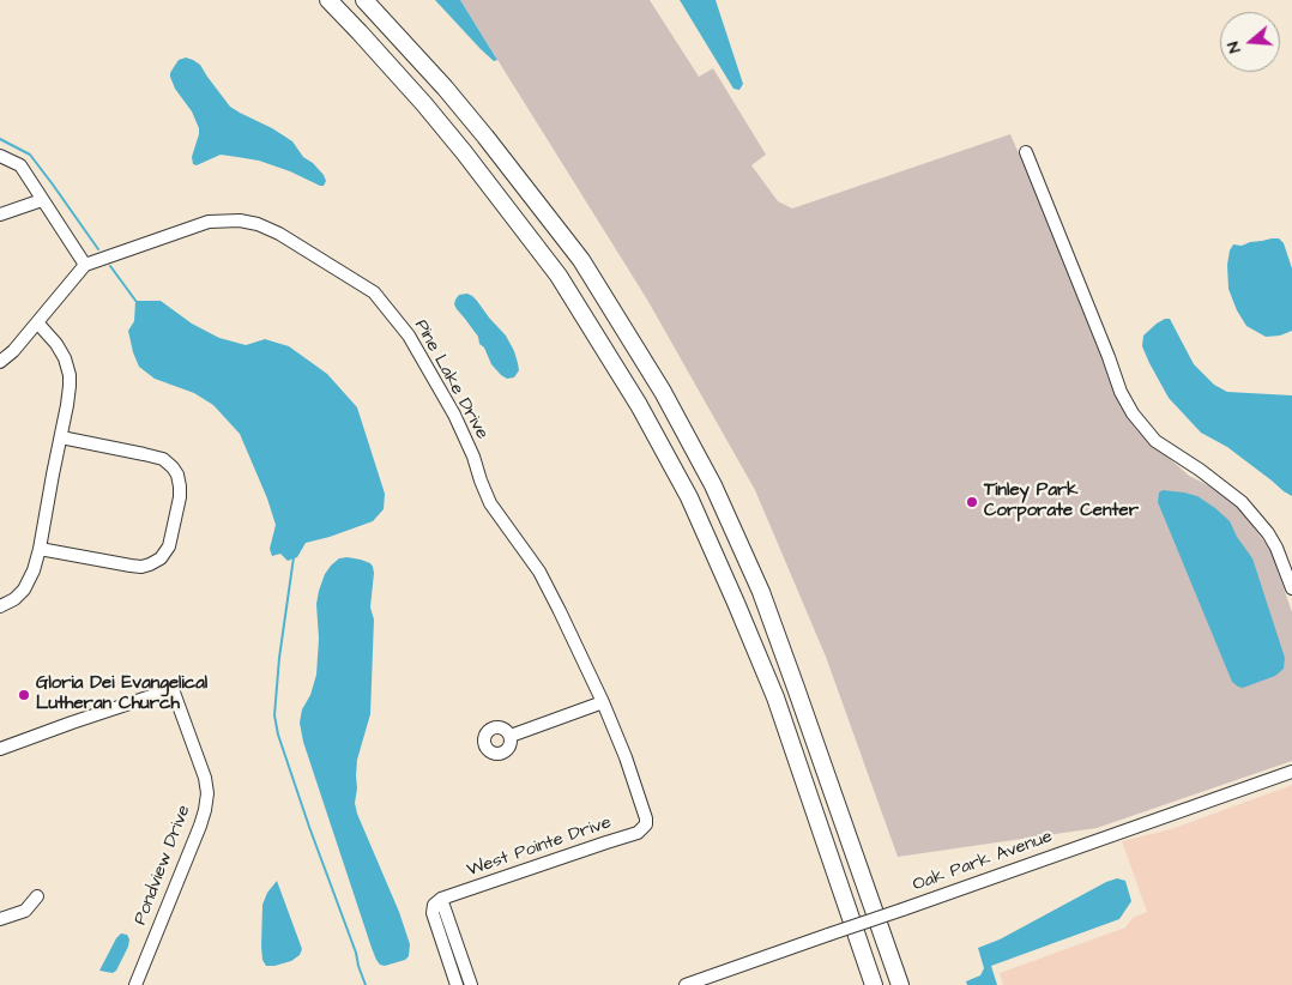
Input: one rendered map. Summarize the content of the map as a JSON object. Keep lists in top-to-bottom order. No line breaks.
{"streets":{"street":["Pine Lake Drive","West Pointe Drive","Oak Park Avenue","Pondview Drive"]},"crossings":[["Pine Lake Drive","West Pointe Drive"]],"places":["Tinley Park Corporate Center","Gloria Dei Evangelical Lutheran Church"],"north":"left"}
